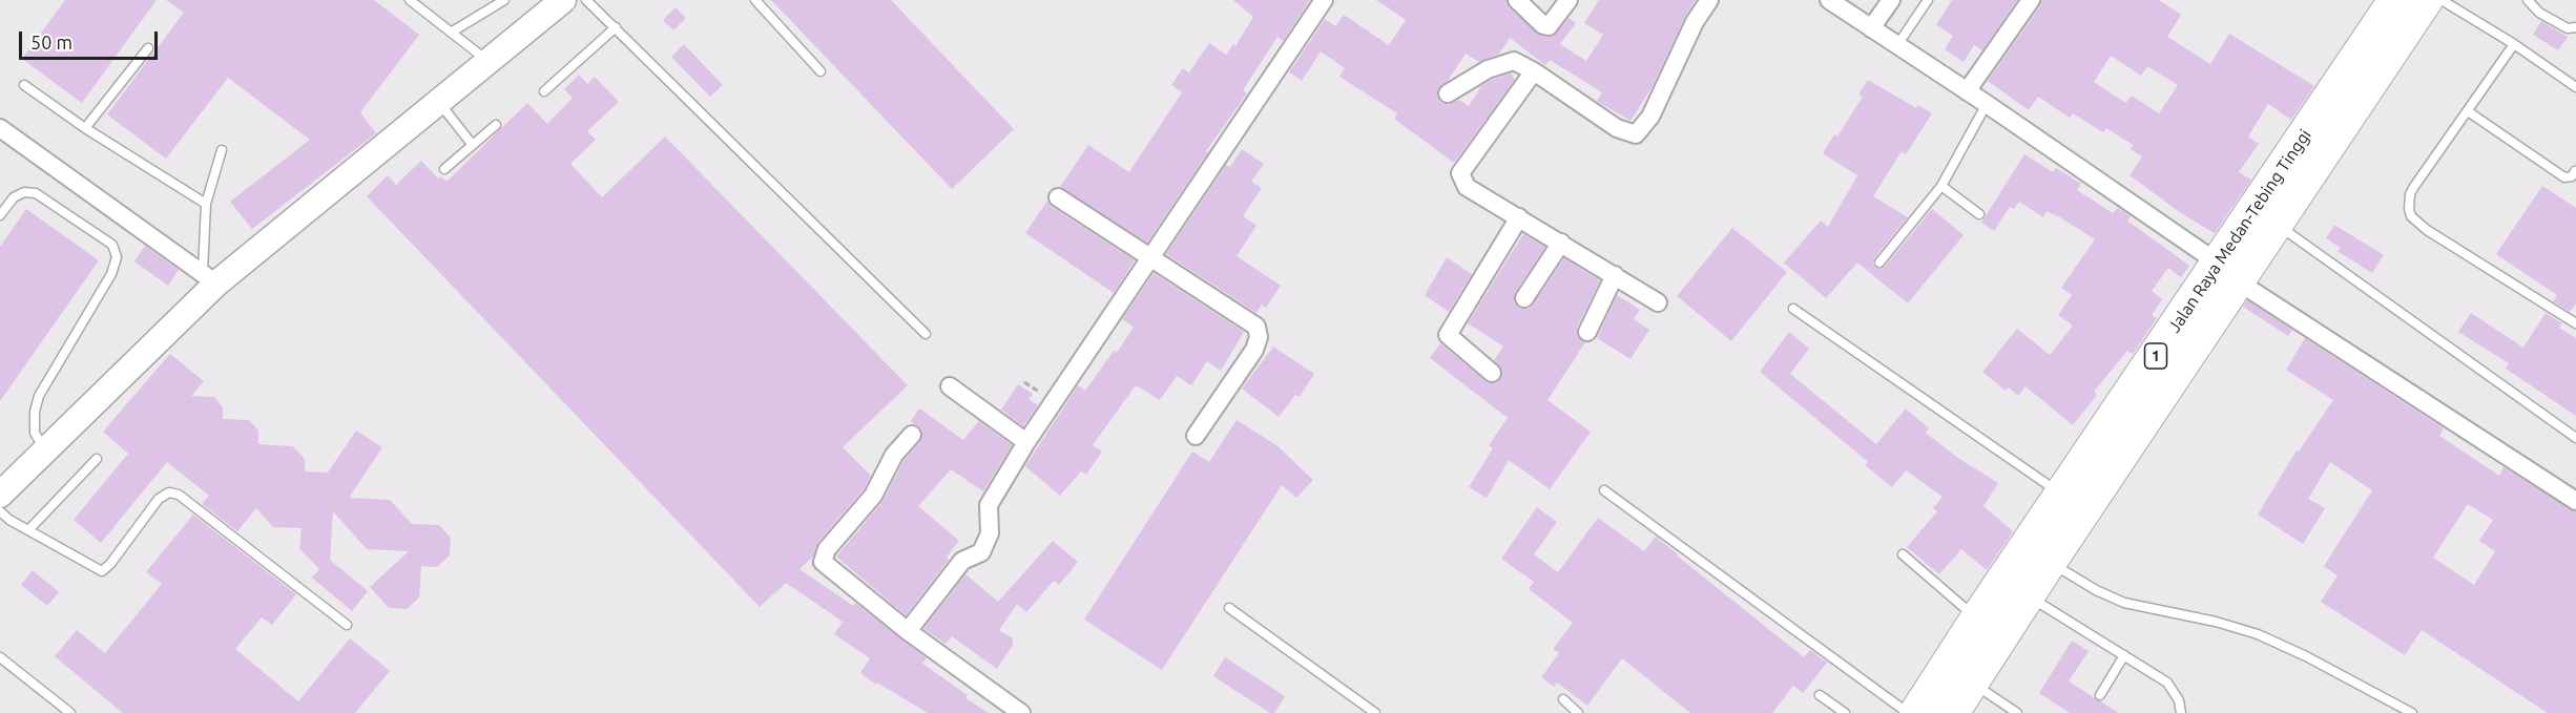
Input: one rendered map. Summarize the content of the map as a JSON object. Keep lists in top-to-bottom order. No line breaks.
{"streets":{"highway":["Jalan Raya Medan-Tebing Tinggi","1"]},"scale_bar":"50 m"}
